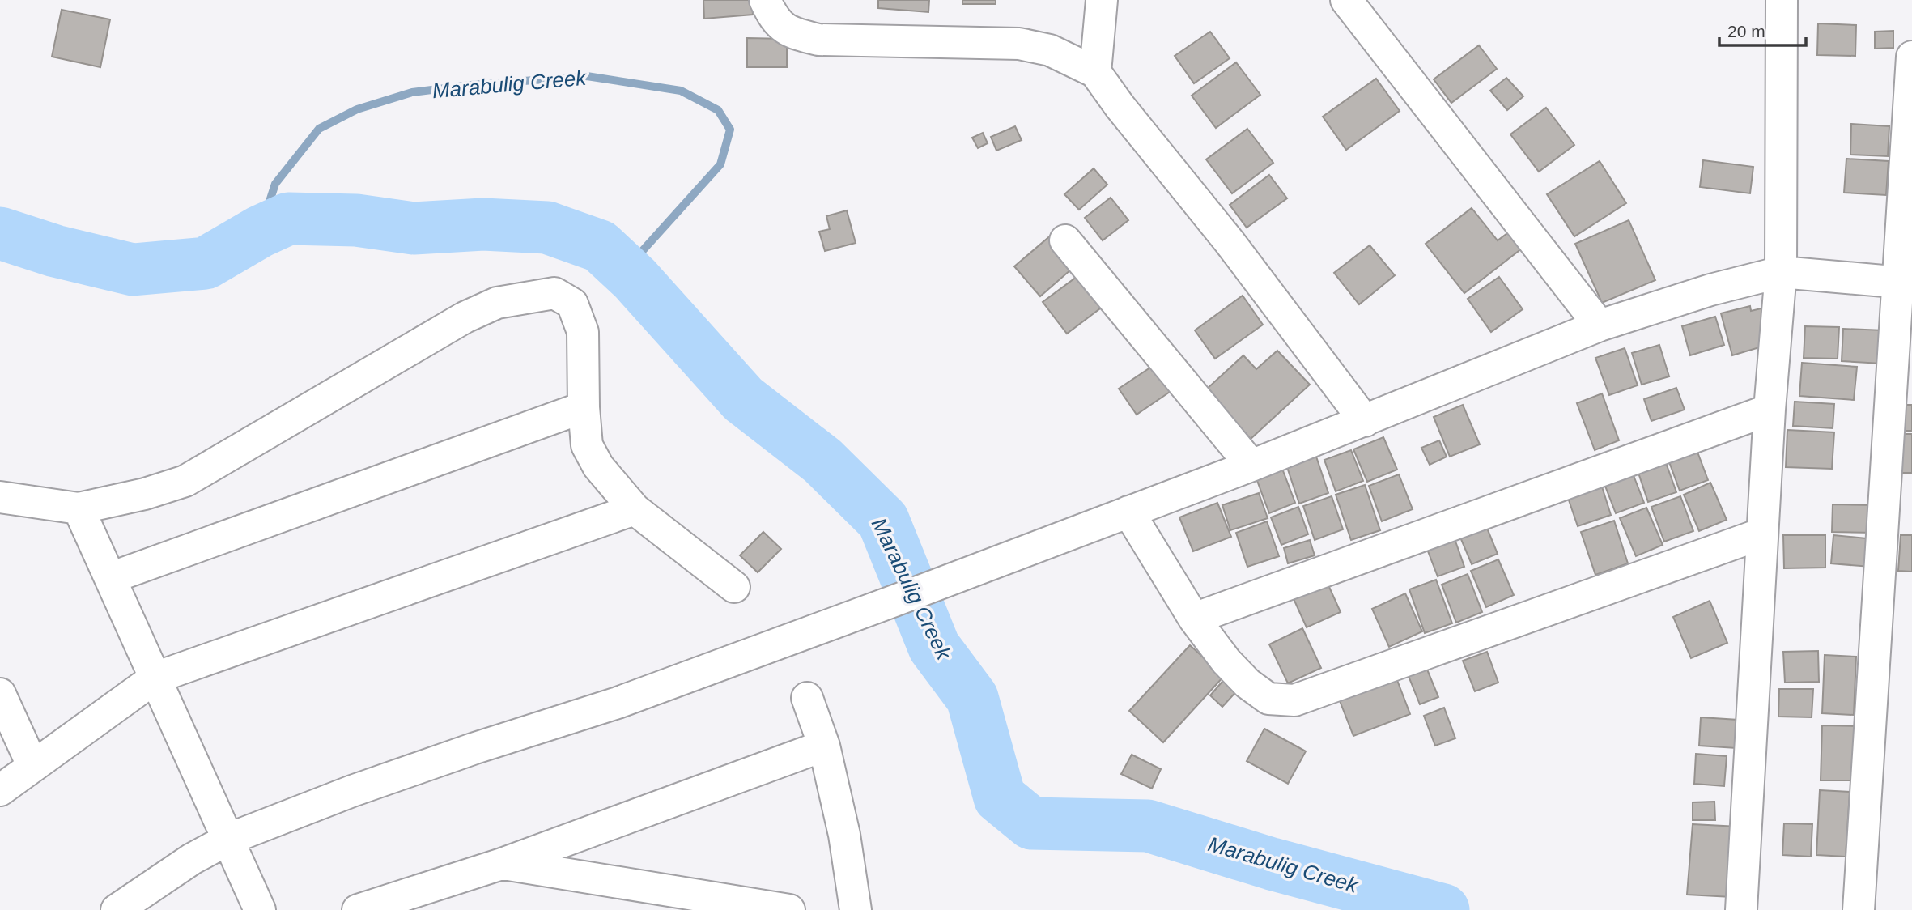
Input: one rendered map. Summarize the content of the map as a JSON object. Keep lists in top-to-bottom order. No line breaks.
{"water":["Marabulig Creek"],"scale_bar":"20 m"}
